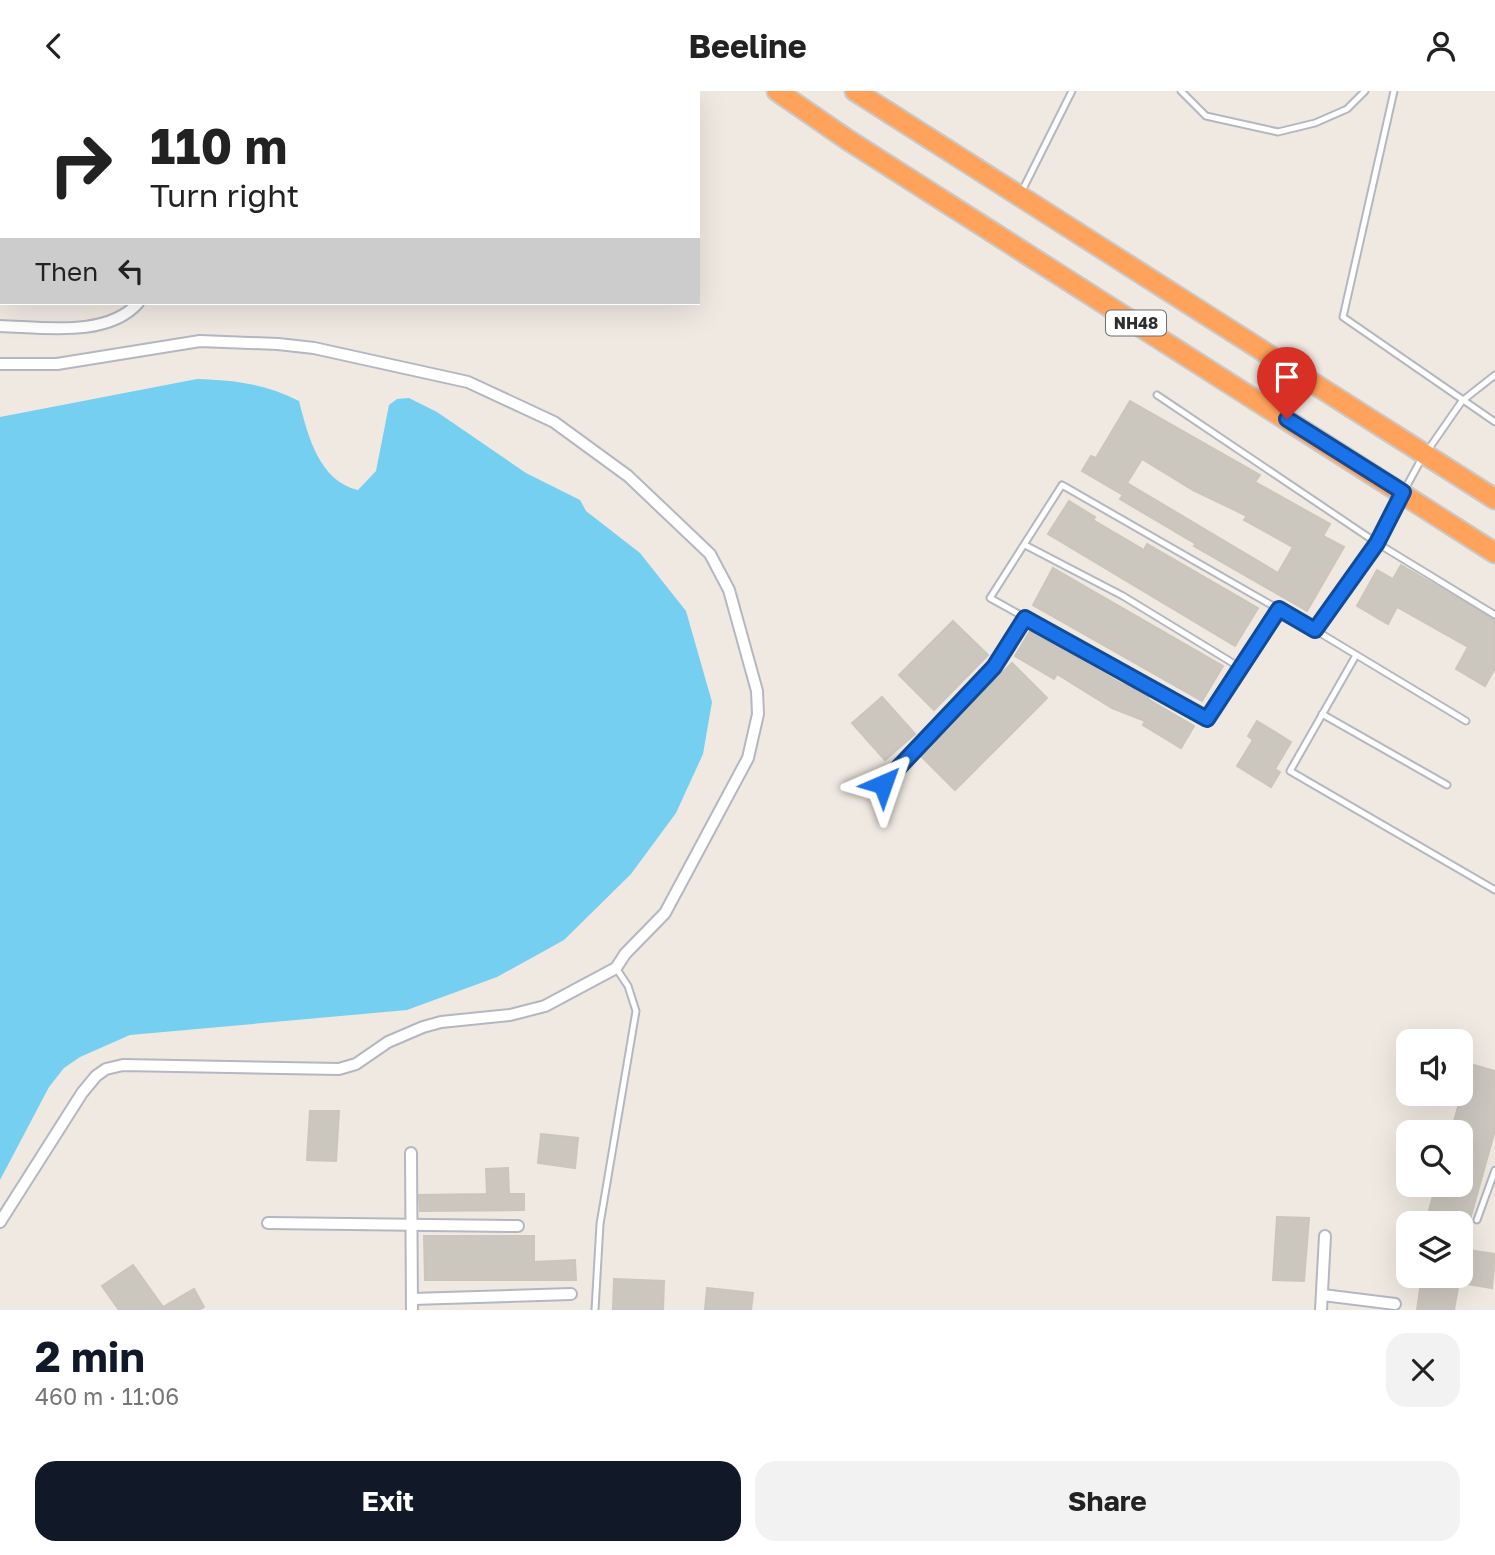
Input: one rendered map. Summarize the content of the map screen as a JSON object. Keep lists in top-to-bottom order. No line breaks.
{"streets":{"highway":["NH48"]},"page":{"header":"Beeline","turn":["110 m","Turn right"],"then":"Then","heading":["2 min","460 m · 11:06"],"buttons":["Exit","Share"]}}
